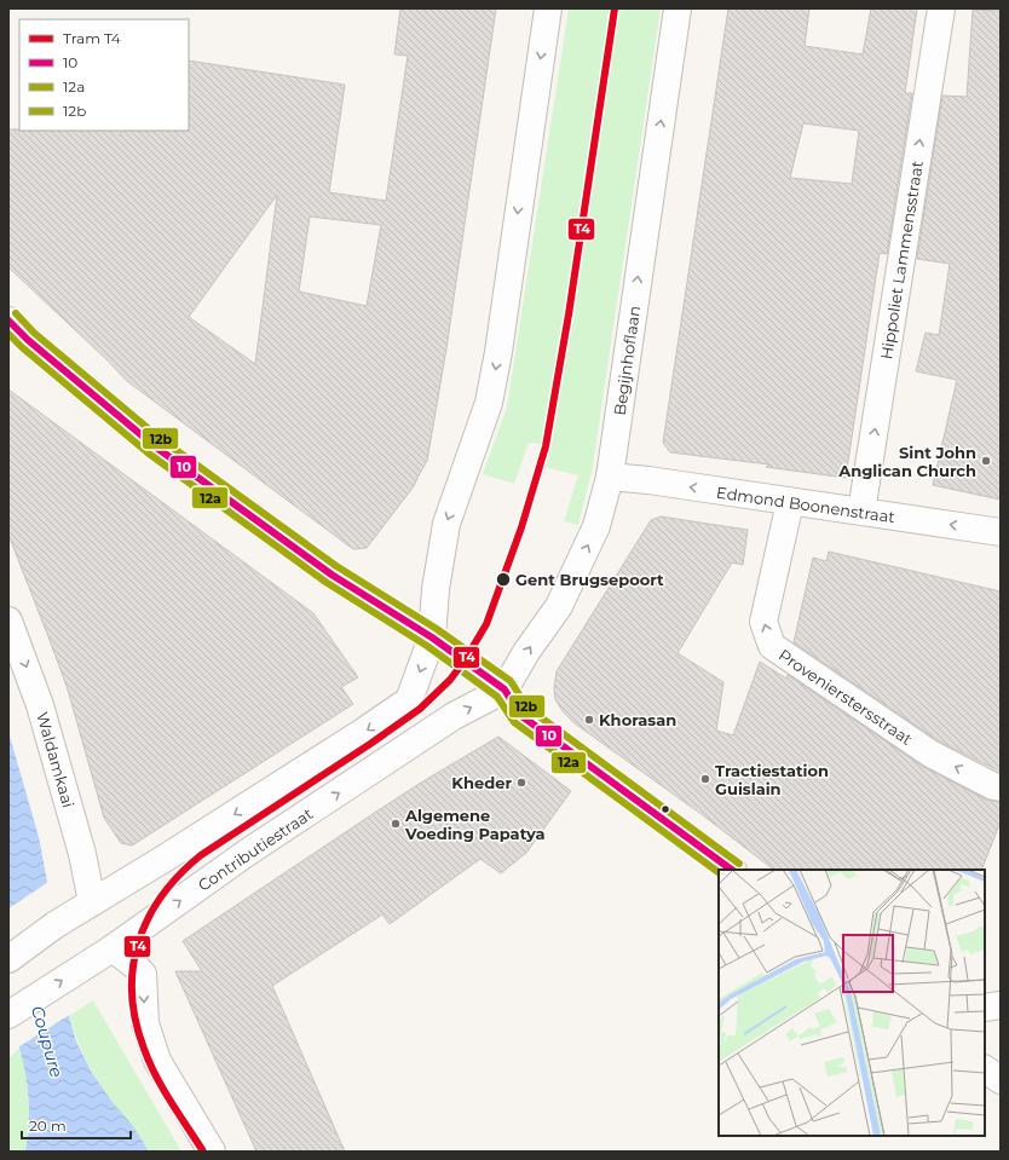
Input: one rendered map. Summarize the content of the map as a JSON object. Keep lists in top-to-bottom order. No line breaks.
{"streets":{"street":["Hippoliet Lammensstraat","Begijnhoflaan","Edmond Boonenstraat","Provenierstersstraat","Waldamkaai","Contributiestraat"]},"crossings":[["Hippoliet Lammensstraat","Edmond Boonenstraat"],["Begijnhoflaan","Edmond Boonenstraat"],["Begijnhoflaan","Contributiestraat"],["Edmond Boonenstraat","Provenierstersstraat"]],"one_way":["Hippoliet Lammensstraat","Edmond Boonenstraat","Waldamkaai"],"water":["Coupure"],"places":["Sint John Anglican Church","Gent Brugsepoort","Khorasan","Tractiestation Guislain","Kheder","Algemene Voeding Papatya"],"lines":["tram line T4","transit line 12b","transit line 10","transit line 12a"],"legend":["Tram T4","10","12a","12b"],"scale_bar":"20 m"}
